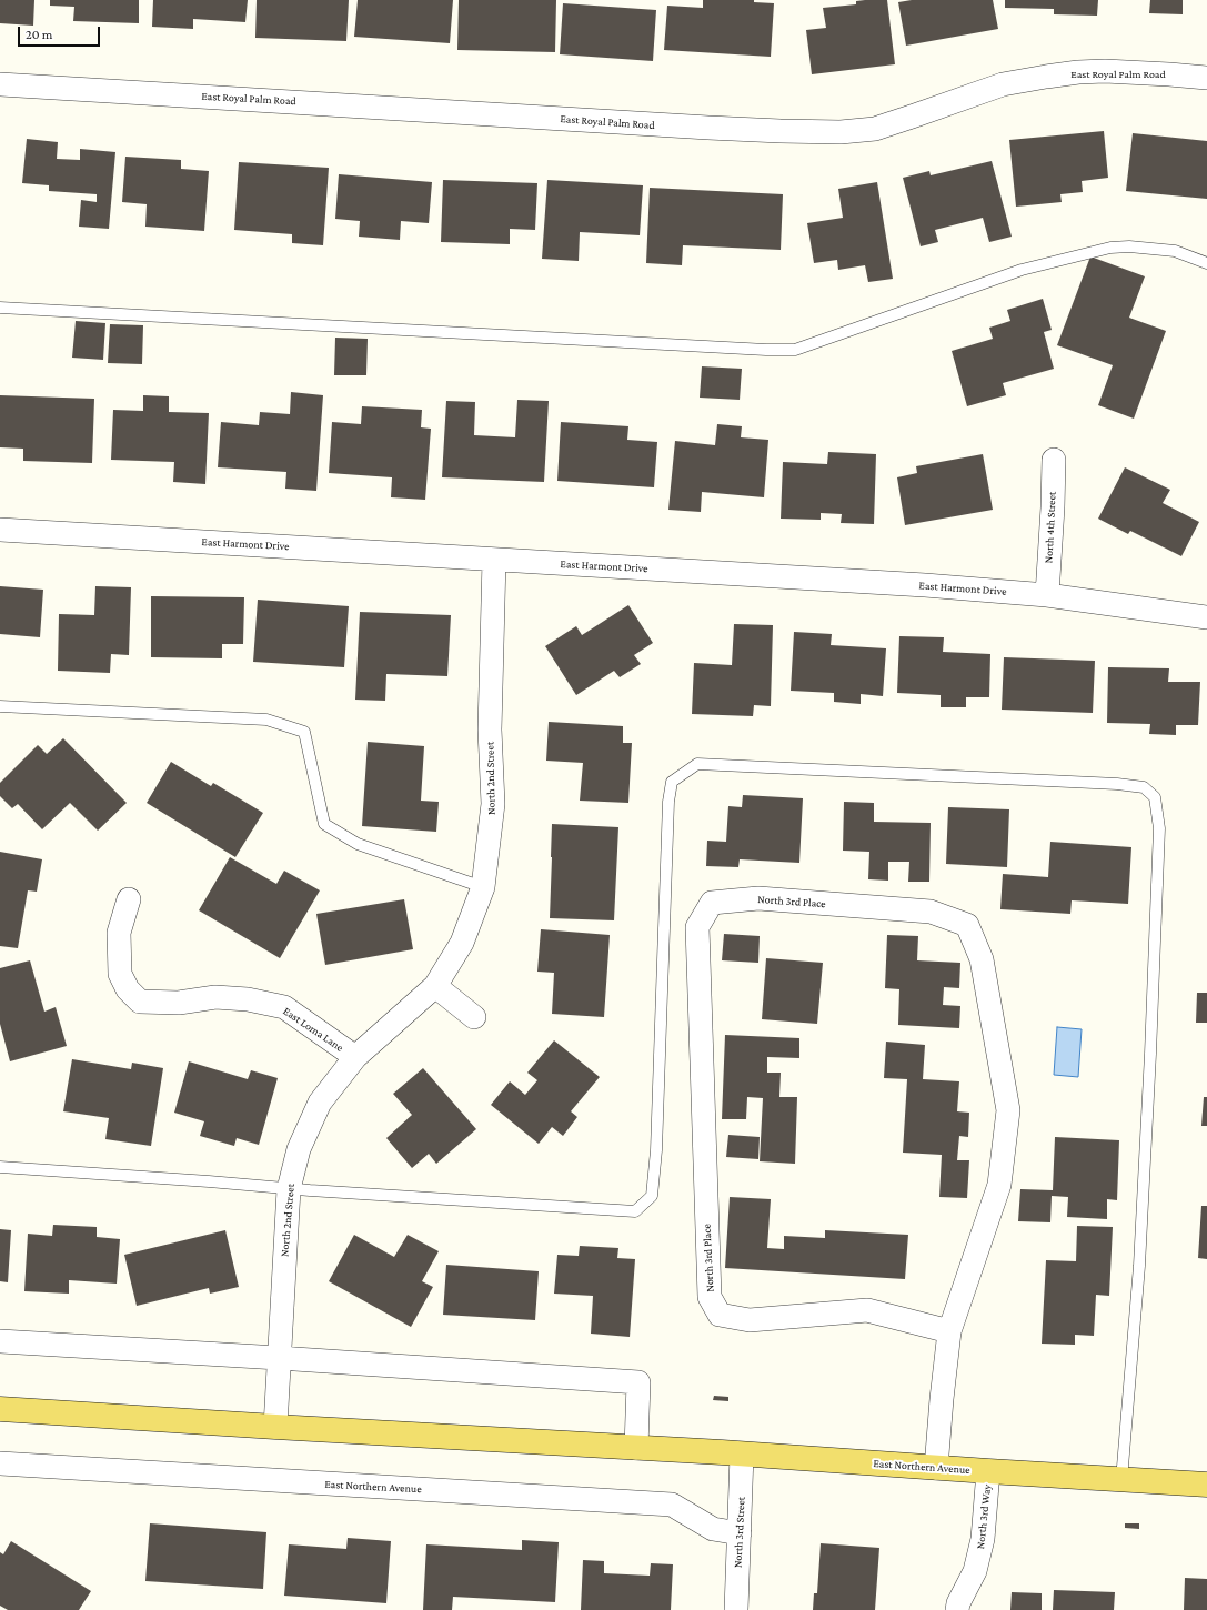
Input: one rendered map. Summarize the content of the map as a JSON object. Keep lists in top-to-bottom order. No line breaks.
{"streets":{"main road":["East Northern Avenue"],"street":["East Royal Palm Road","North 4th Street","East Harmont Drive","North 2nd Street","North 3rd Place","East Loma Lane","North 3rd Way","North 3rd Street"]},"crossings":[["North 4th Street","East Harmont Drive"],["East Harmont Drive","North 2nd Street"],["North 2nd Street","East Loma Lane"],["North 2nd Street","East Northern Avenue"],["North 3rd Place","East Northern Avenue"],["East Northern Avenue","North 3rd Way"],["East Northern Avenue","North 3rd Street"]],"scale_bar":"20 m"}
